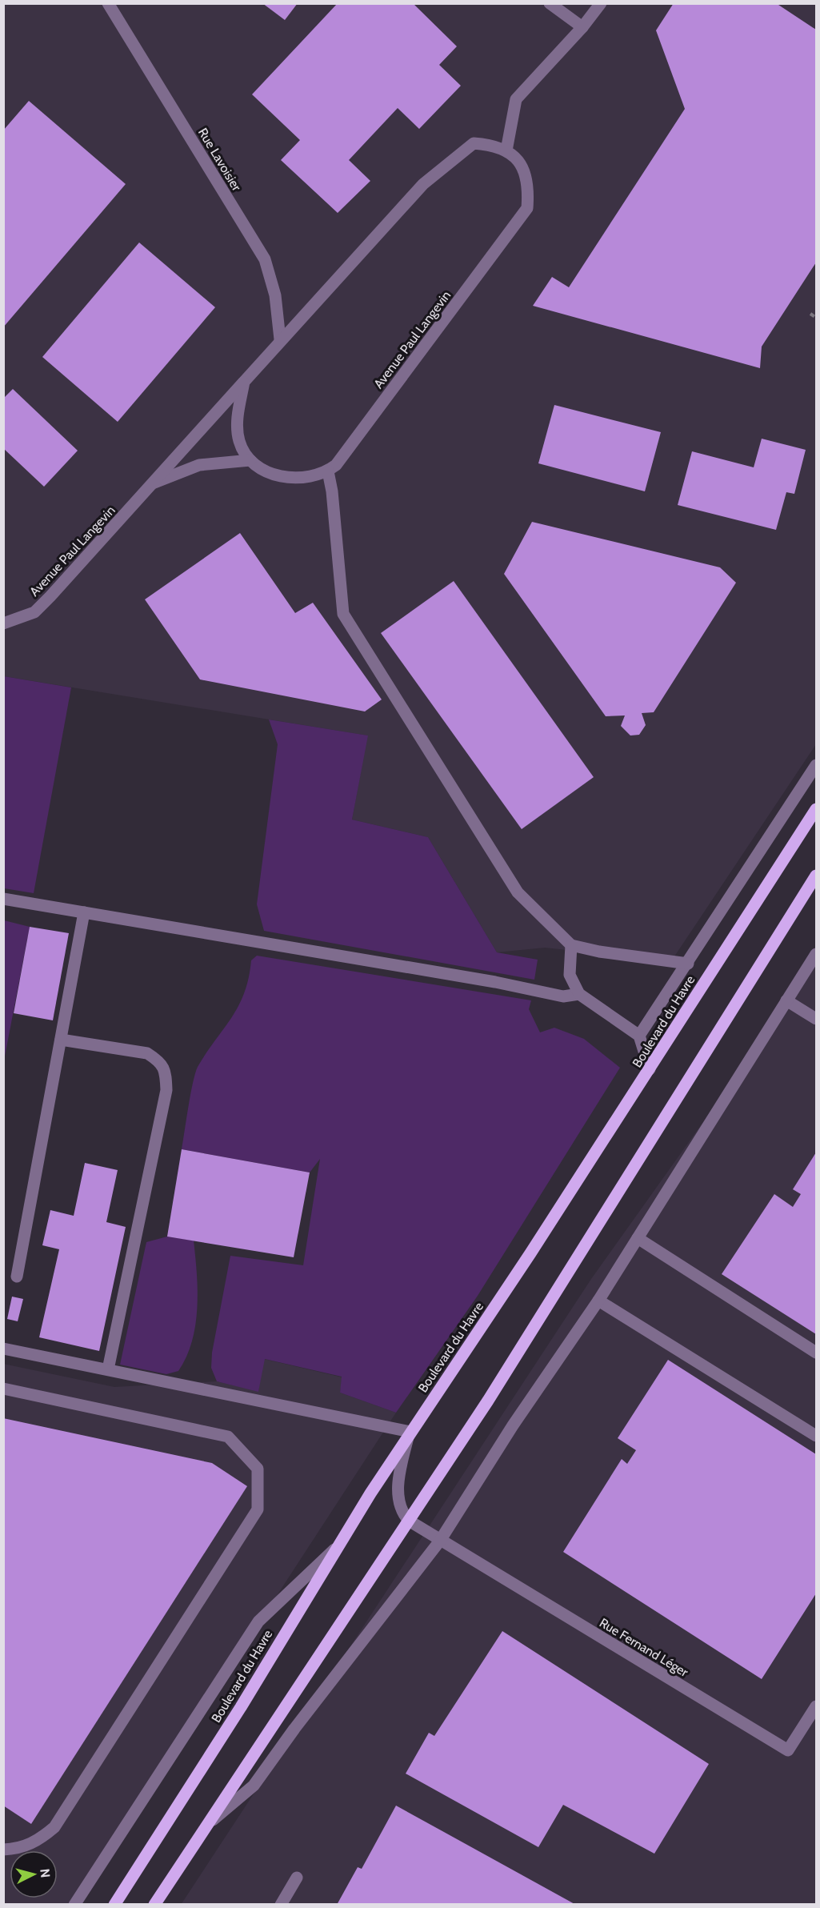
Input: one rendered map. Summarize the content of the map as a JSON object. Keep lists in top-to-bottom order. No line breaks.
{"streets":{"main road":["Boulevard du Havre"],"street":["Rue Lavoisier","Avenue Paul Langevin","Rue Fernand Léger"]},"crossings":[["Rue Lavoisier","Avenue Paul Langevin"]],"north":"right"}
